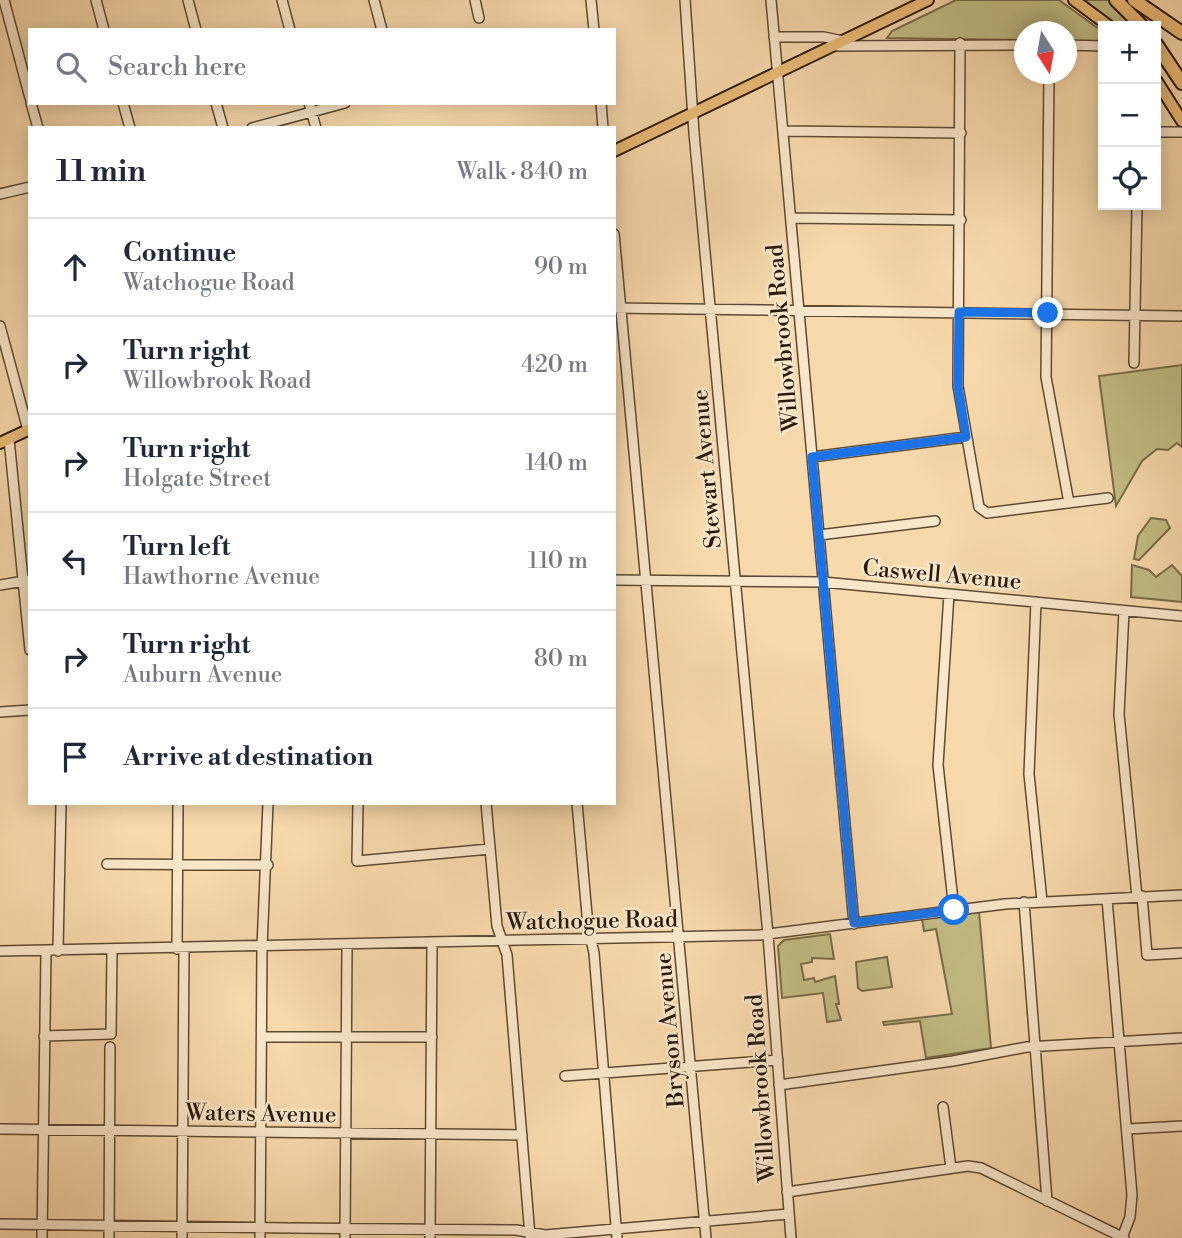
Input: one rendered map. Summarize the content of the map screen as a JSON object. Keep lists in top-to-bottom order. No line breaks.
{"streets":{"street":["Willowbrook Road","Stewart Avenue","Caswell Avenue","Watchogue Road","Bryson Avenue","Waters Avenue"]},"crossings":[["Willowbrook Road","Stewart Avenue"],["Willowbrook Road","Caswell Avenue"],["Willowbrook Road","Watchogue Road"],["Stewart Avenue","Caswell Avenue"],["Stewart Avenue","Watchogue Road"],["Caswell Avenue","Bryson Avenue"],["Watchogue Road","Bryson Avenue"]],"north":"bottom","page":{"map_buttons":["+","−"],"search":"Search here","heading":["11 min","Walk · 840 m"],"list":[["Continue","Watchogue Road","90 m"],["Turn right","Willowbrook Road","420 m"],["Turn right","Holgate Street","140 m"],["Turn left","Hawthorne Avenue","110 m"],["Turn right","Auburn Avenue","80 m"],"Arrive at destination"]}}
